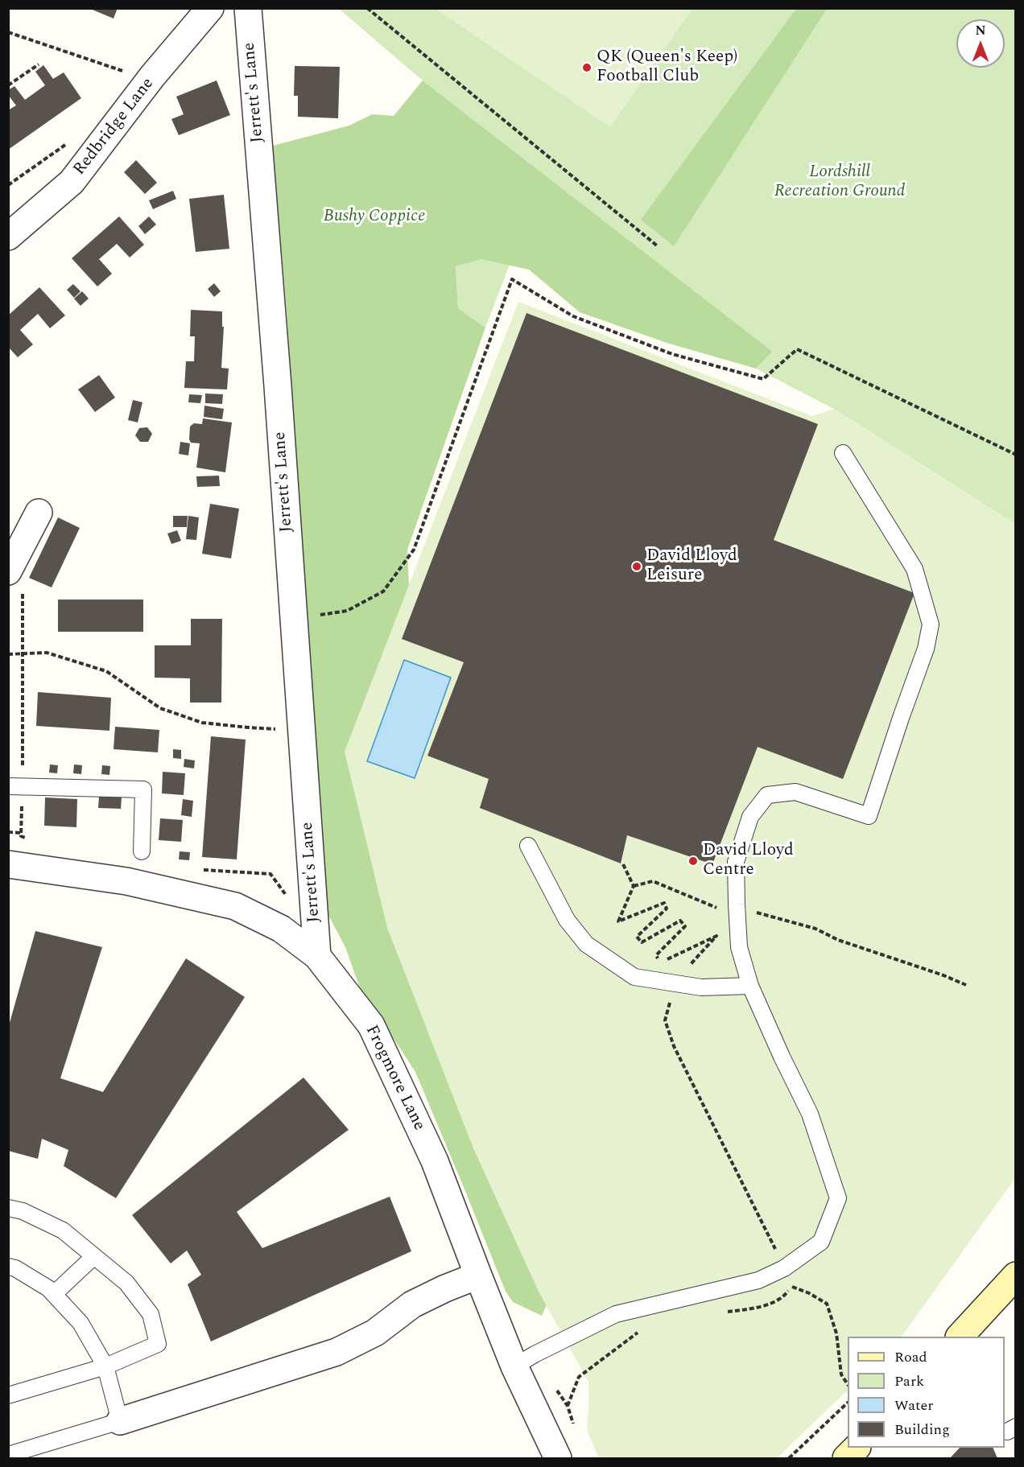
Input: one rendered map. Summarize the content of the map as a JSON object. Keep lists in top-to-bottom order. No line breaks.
{"streets":{"street":["Jerrett's Lane","Redbridge Lane","Frogmore Lane"]},"crossings":[["Jerrett's Lane","Frogmore Lane"]],"parks":["Lordshill Recreation Ground","Bushy Coppice"],"places":["QK (Queen's Keep) Football Club","David Lloyd Leisure","David Lloyd Centre"],"legend":["Road","Park","Water","Building"],"north":"top"}
